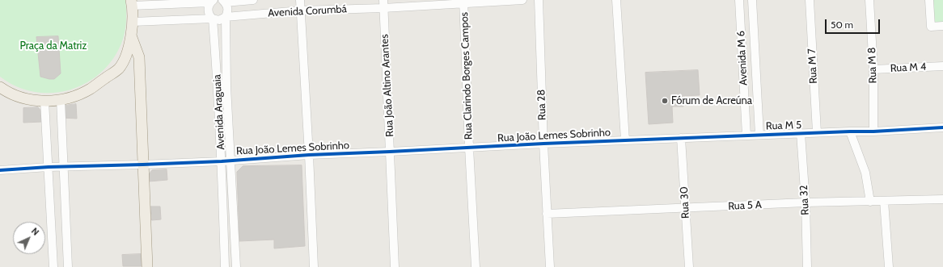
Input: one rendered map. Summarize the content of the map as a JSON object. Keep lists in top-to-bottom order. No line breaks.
{"streets":{"street":["Avenida Corumbá","Avenida M 6","Rua M 8","Rua M 7","Rua M 4","Rua Clarindo Borges Campos","Rua João Altino Arantes","Rua 28","Avenida Araguaia","Rua M 5","Rua João Lemes Sobrinho","Rua 32","Rua 30","Rua 5 A"]},"crossings":[["Avenida Corumbá","Rua Clarindo Borges Campos"],["Avenida Corumbá","Rua João Altino Arantes"],["Avenida Corumbá","Avenida Araguaia"],["Avenida M 6","Rua M 5"],["Rua M 8","Rua M 4"],["Rua M 8","Rua M 5"],["Rua M 7","Rua M 5"],["Rua Clarindo Borges Campos","Rua João Lemes Sobrinho"],["Rua João Altino Arantes","Rua João Lemes Sobrinho"],["Rua 28","Rua João Lemes Sobrinho"],["Rua 28","Rua 5 A"],["Avenida Araguaia","Rua João Lemes Sobrinho"],["Rua M 5","Rua João Lemes Sobrinho"],["Rua M 5","Rua 32"],["Rua M 5","Rua 30"],["Rua 32","Rua 5 A"],["Rua 30","Rua 5 A"]],"parks":["Praça da Matriz"],"places":["Fórum de Acreúna"],"scale_bar":"50 m","north":"top right"}
